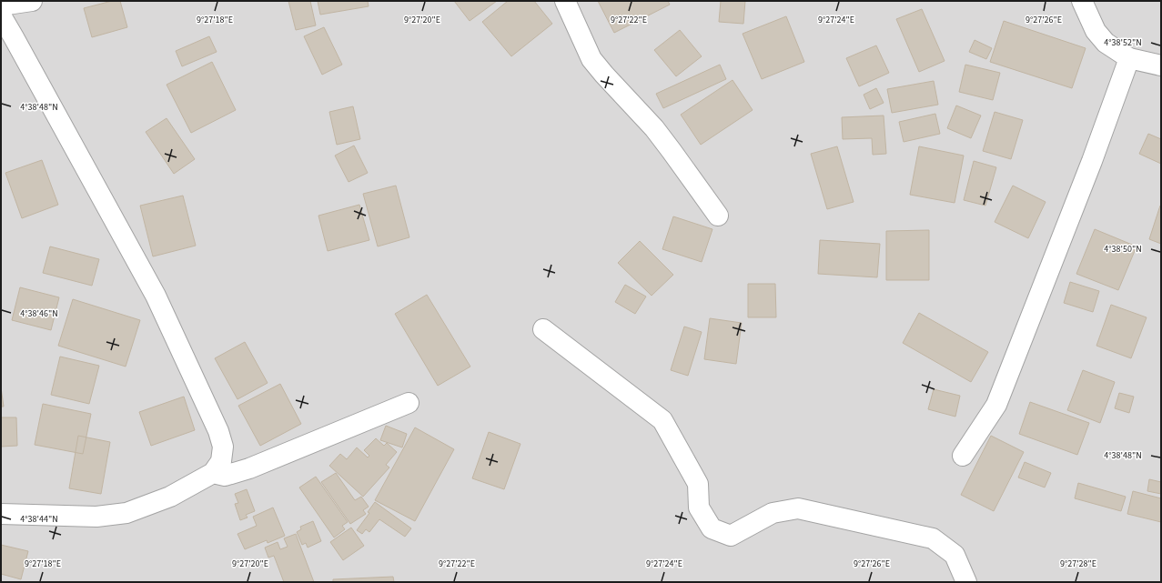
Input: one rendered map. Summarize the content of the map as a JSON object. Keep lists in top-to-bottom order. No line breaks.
{"coordinates":["9°27'18\"E","9°27'20\"E","9°27'22\"E","9°27'24\"E","9°27'26\"E","4°38'52\"N","4°38'48\"N","4°38'50\"N","4°38'46\"N","4°38'44\"N","9°27'28\"E"]}
